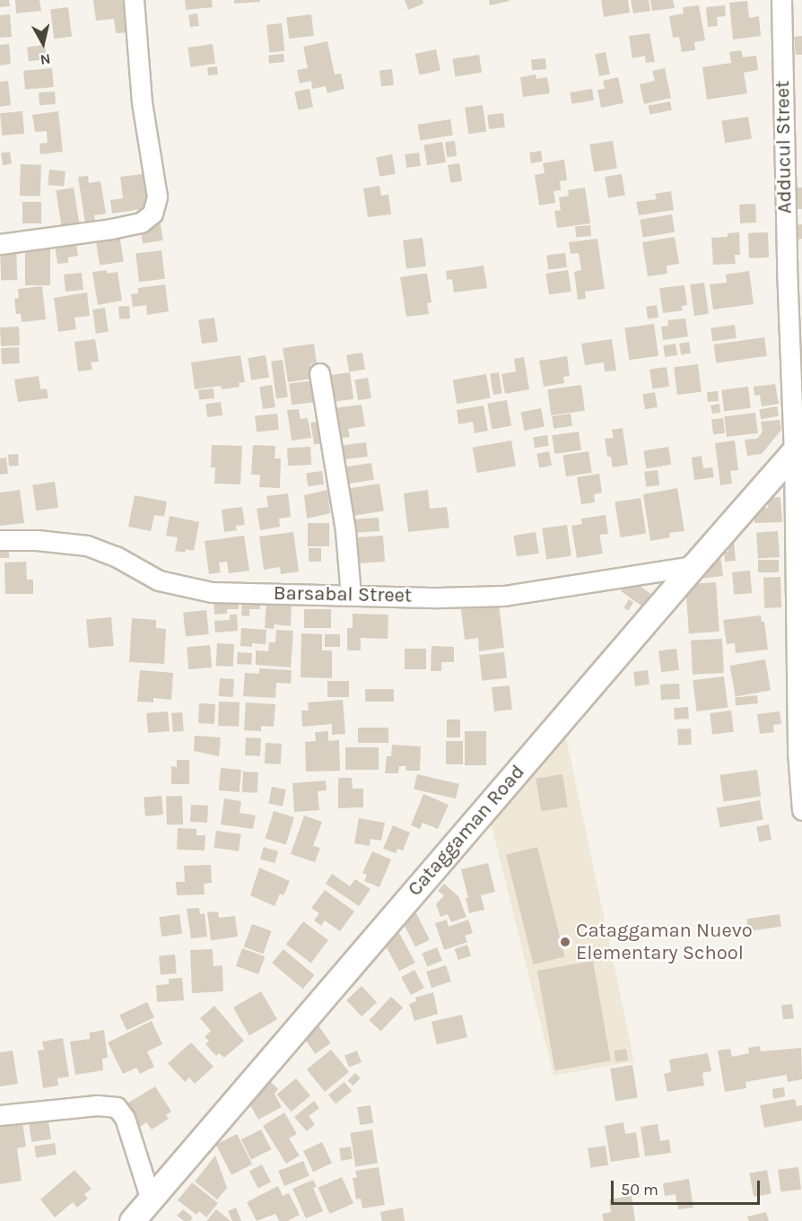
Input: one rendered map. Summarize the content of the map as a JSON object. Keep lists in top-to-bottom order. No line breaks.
{"streets":{"street":["Adducul Street","Barsabal Street","Cataggaman Road"]},"crossings":[["Adducul Street","Cataggaman Road"],["Barsabal Street","Cataggaman Road"]],"places":["Cataggaman Nuevo Elementary School"],"scale_bar":"50 m","north":"bottom"}
